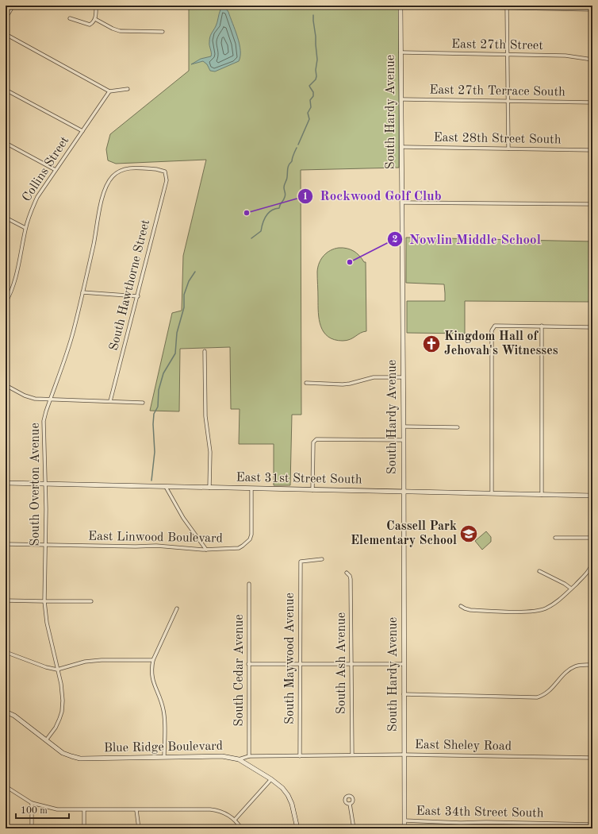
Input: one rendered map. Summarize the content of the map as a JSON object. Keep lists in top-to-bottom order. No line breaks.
{"streets":{"street":["East 27th Street","East 27th Terrace South","South Hardy Avenue","East 28th Street South","Collins Street","South Hawthorne Street","East 31st Street South","South Overton Avenue","East Linwood Boulevard","South Maywood Avenue","South Ash Avenue","South Cedar Avenue","East Sheley Road","Blue Ridge Boulevard","East 34th Street South"]},"crossings":[["East 27th Street","South Hardy Avenue"],["East 27th Terrace South","South Hardy Avenue"],["South Hardy Avenue","East 28th Street South"],["South Hardy Avenue","East 31st Street South"],["South Hardy Avenue","East Sheley Road"],["South Hardy Avenue","East 34th Street South"],["South Hawthorne Street","South Overton Avenue"],["East 31st Street South","South Overton Avenue"],["East 31st Street South","East Linwood Boulevard"],["South Overton Avenue","East Linwood Boulevard"],["South Overton Avenue","Blue Ridge Boulevard"],["South Maywood Avenue","East Sheley Road"],["South Ash Avenue","East Sheley Road"],["South Cedar Avenue","East Sheley Road"],["East Sheley Road","Blue Ridge Boulevard"]],"places":{"other":["Rockwood Golf Club","Nowlin Middle School"],"church":["Kingdom Hall of Jehovah's Witnesses"],"school or university":["Cassell Park Elementary School"]},"scale_bar":"100 m"}
